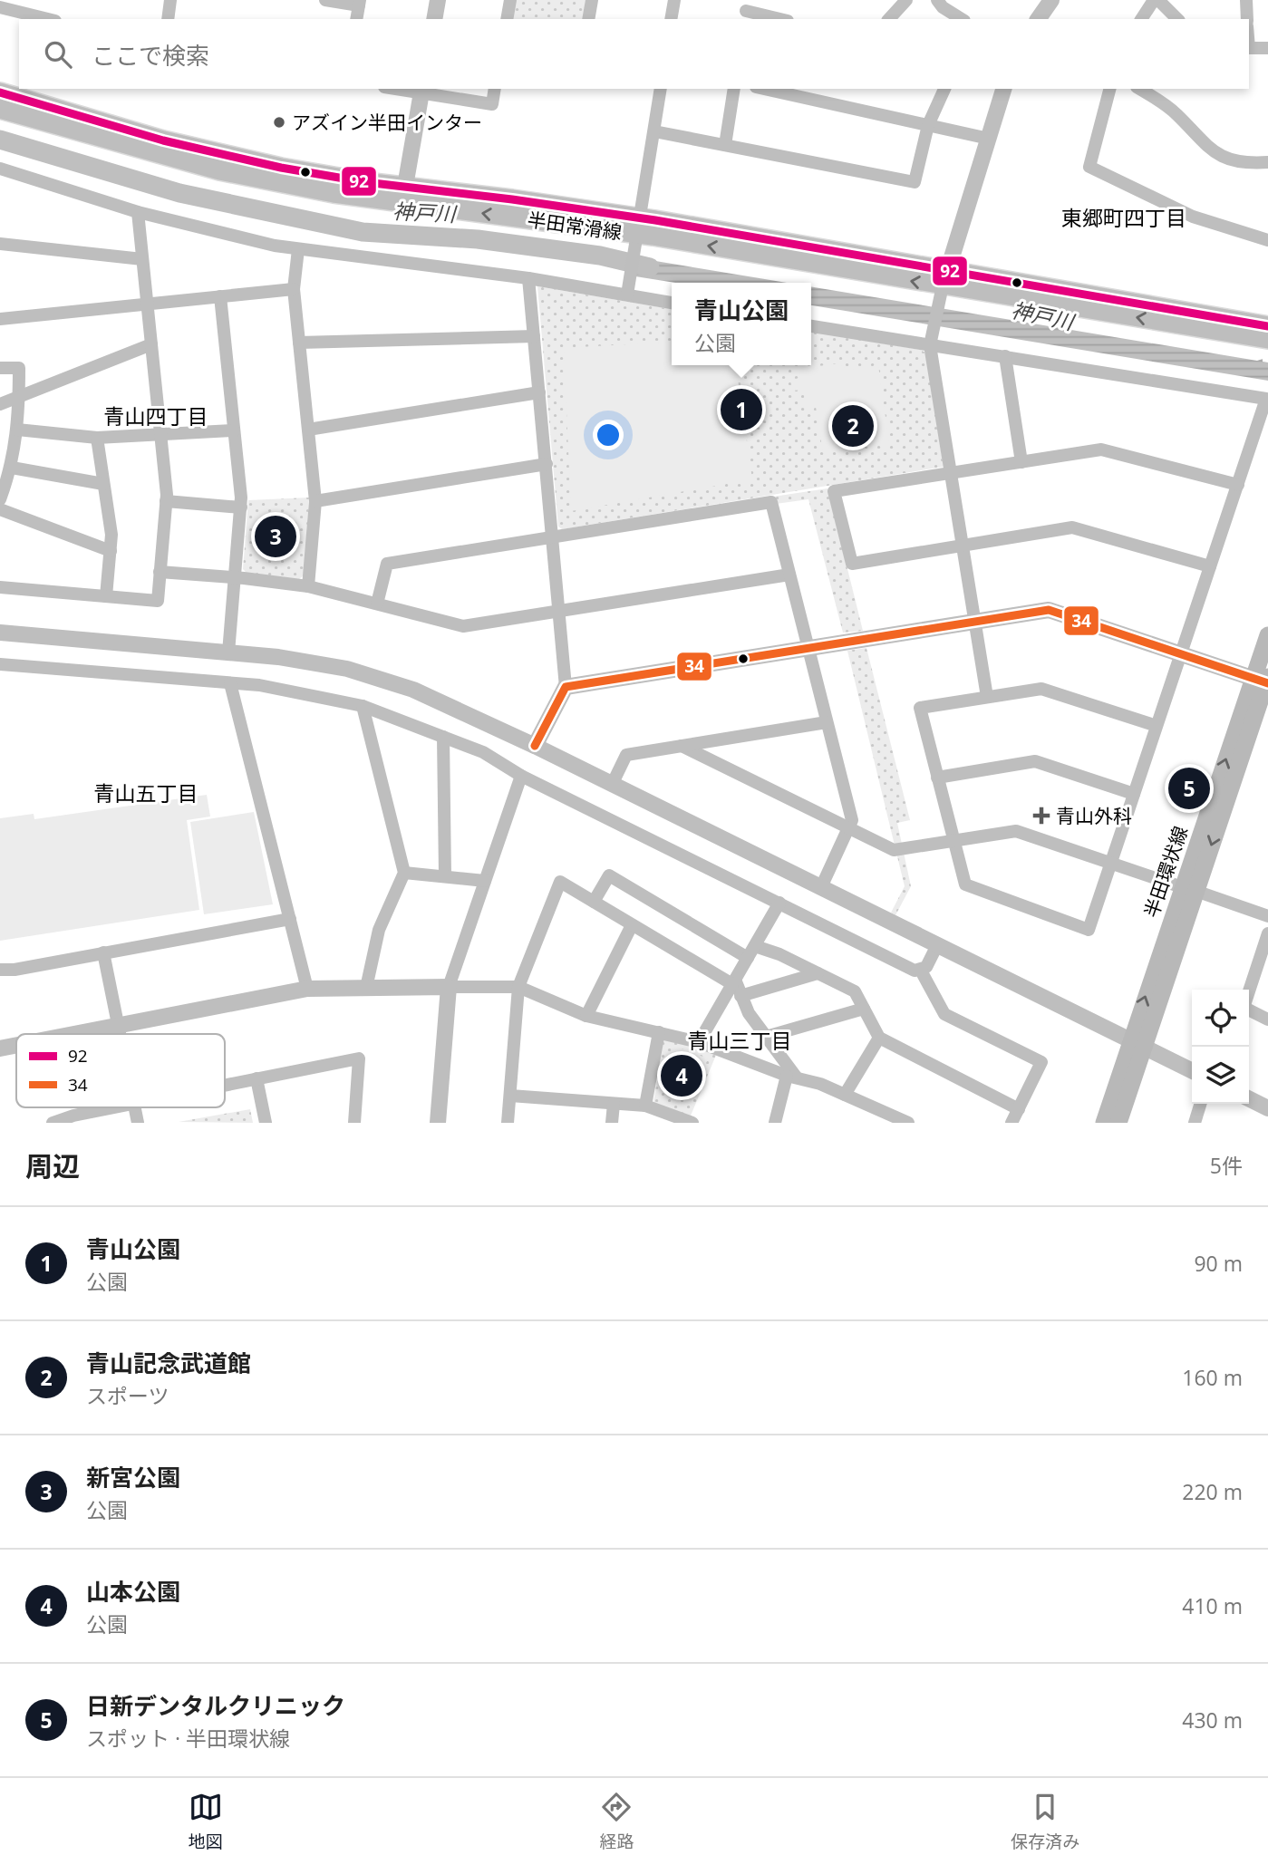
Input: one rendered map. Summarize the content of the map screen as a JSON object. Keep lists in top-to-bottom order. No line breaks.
{"streets":{"main road":["半田常滑線","半田環状線"]},"districts":["東郷町四丁目","青山四丁目","青山五丁目","青山三丁目"],"water":["神戸川"],"places":{"other":["アズイン半田インター"],"health":["青山外科"]},"lines":["transit line 92","transit line 34"],"legend":["92","34"],"page":{"search":"ここで検索","popup":["青山公園","公園"],"pins":["1","2","3","5","4"],"heading":["周辺","5件"],"list":[{"mark":"1","name":"青山公園","note":"公園","value":"90 m"},{"mark":"2","name":"青山記念武道館","note":"スポーツ","value":"160 m"},{"mark":"3","name":"新宮公園","note":"公園","value":"220 m"},{"mark":"4","name":"山本公園","note":"公園","value":"410 m"},{"mark":"5","name":"日新デンタルクリニック","note":"スポット · 半田環状線","value":"430 m"}],"nav":["地図","経路","保存済み"]}}
